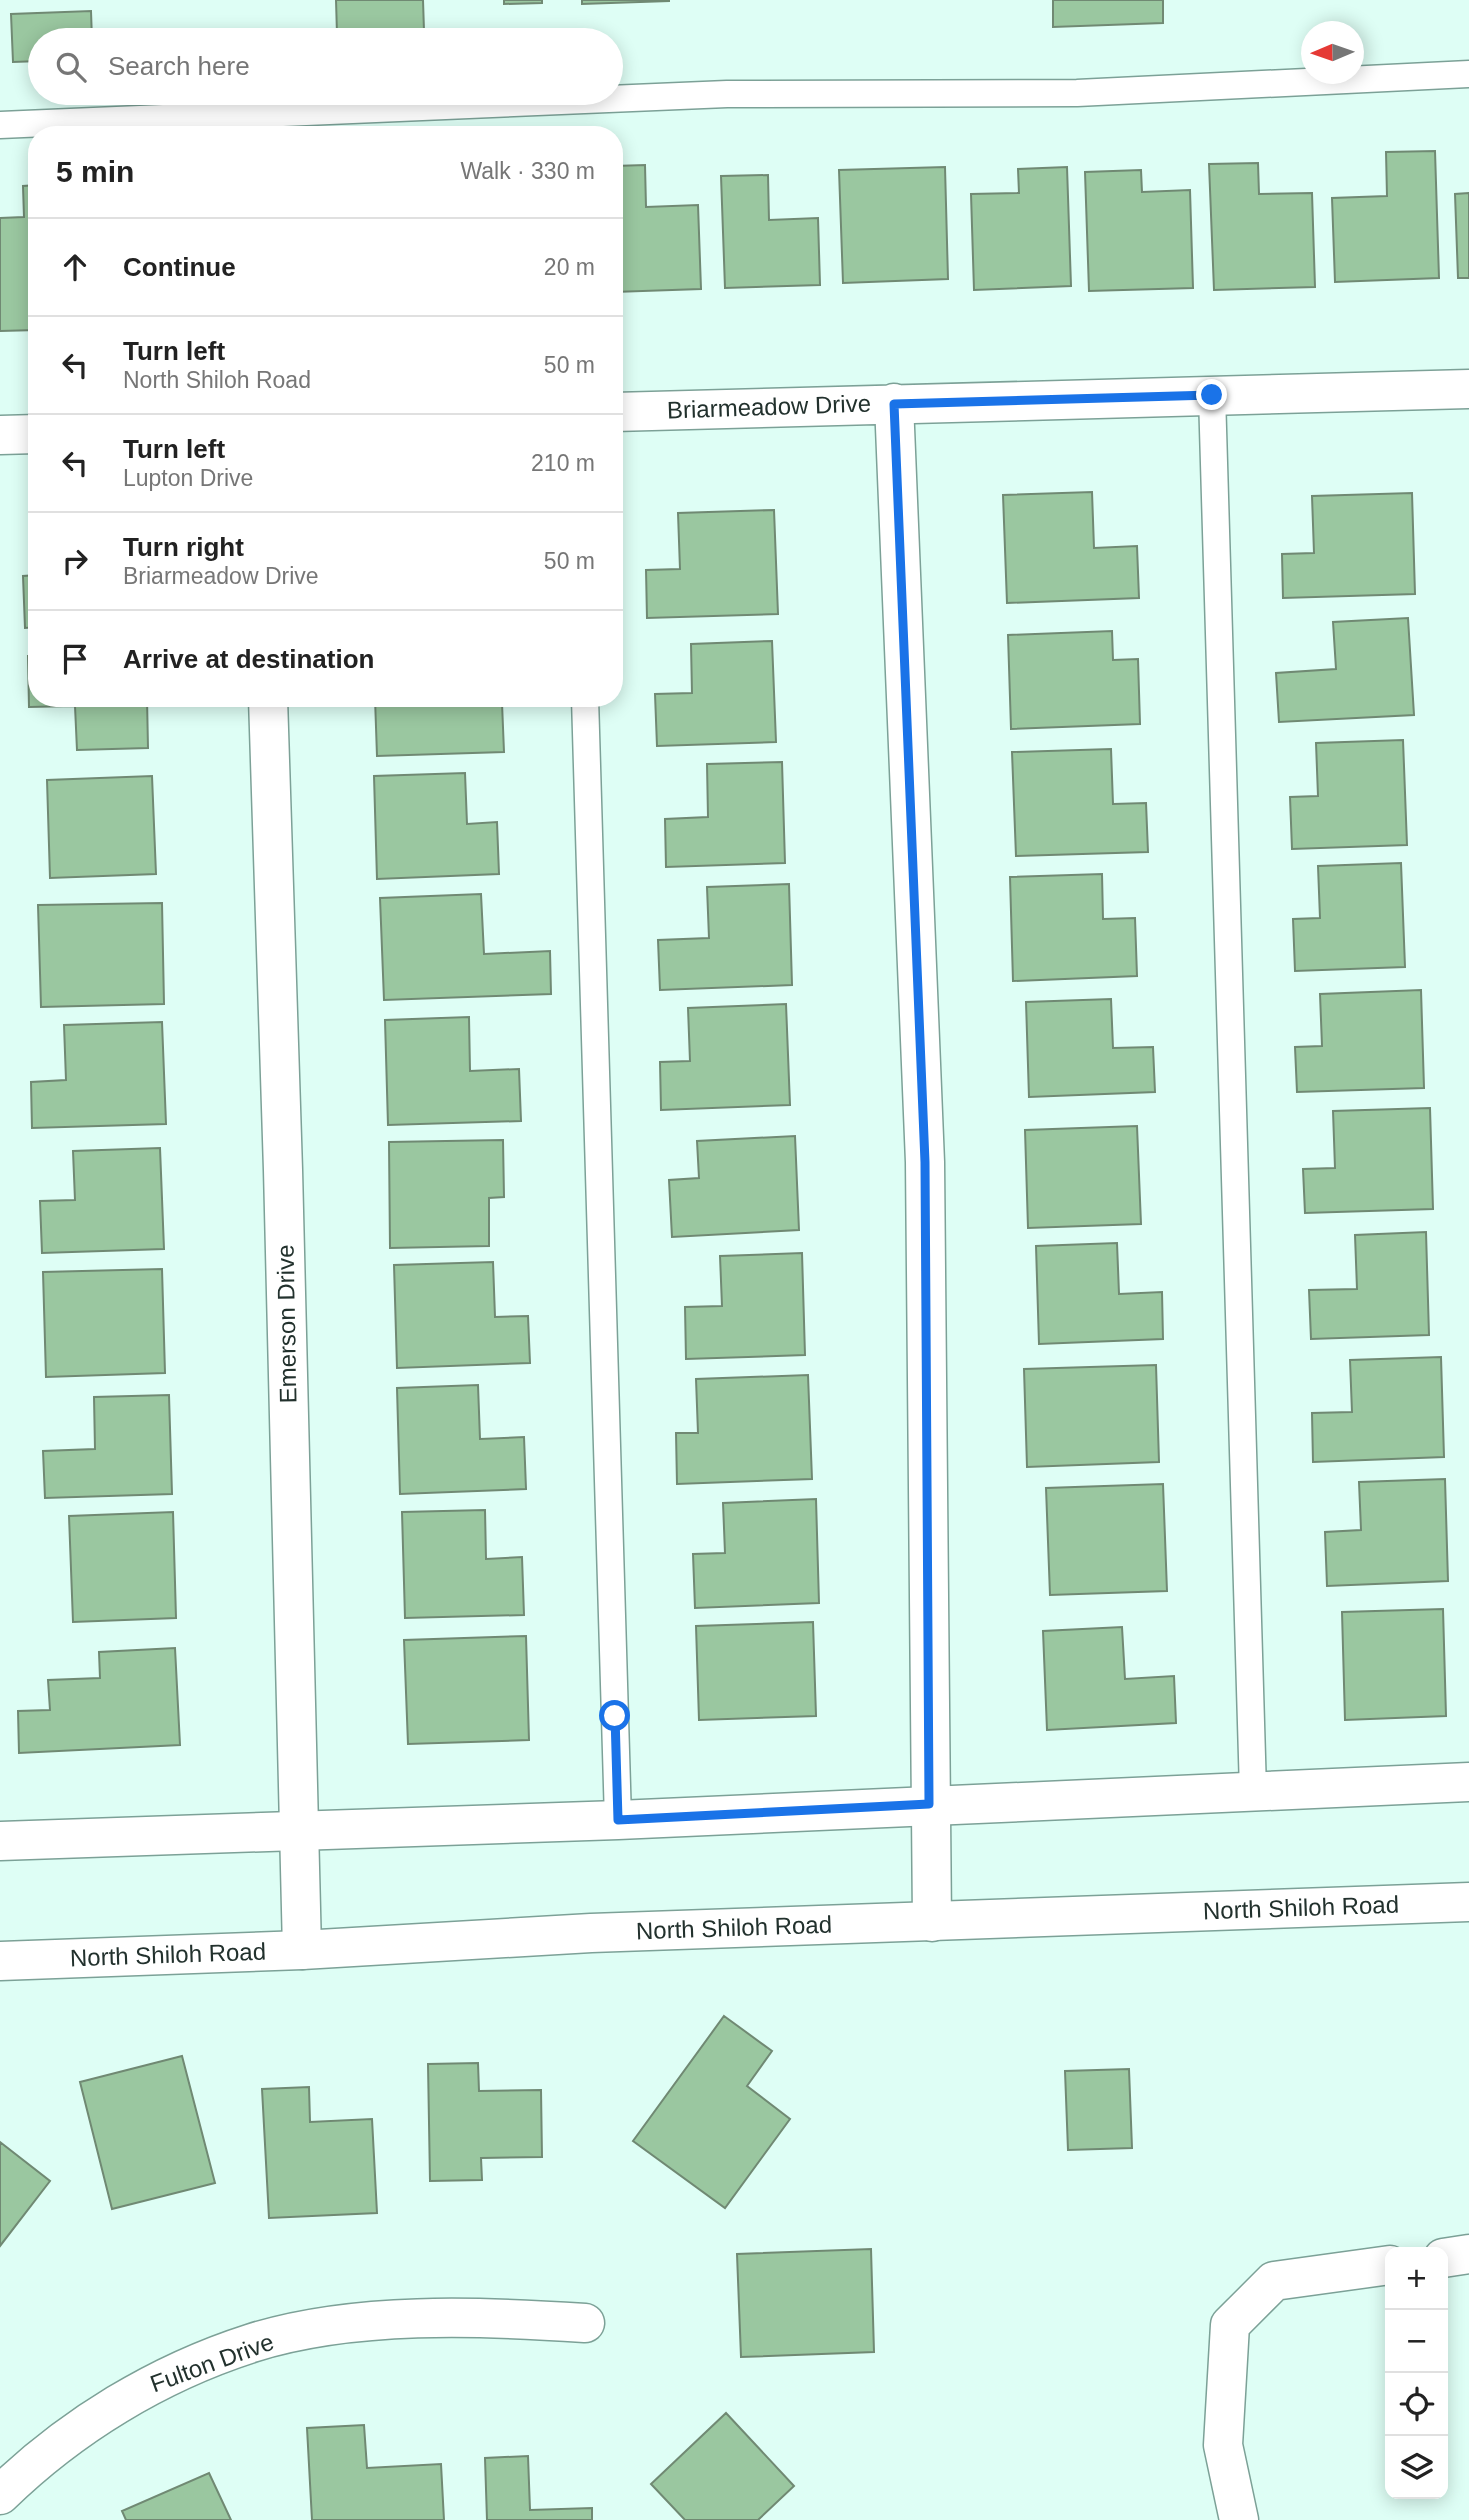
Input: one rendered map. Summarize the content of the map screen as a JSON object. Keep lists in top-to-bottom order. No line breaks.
{"streets":{"street":["Briarmeadow Drive","Emerson Drive","North Shiloh Road","Fulton Drive"]},"crossings":[["Emerson Drive","North Shiloh Road"]],"north":"left","page":{"search":"Search here","heading":["5 min","Walk · 330 m"],"list":[["Continue","20 m"],["Turn left","North Shiloh Road","50 m"],["Turn left","Lupton Drive","210 m"],["Turn right","Briarmeadow Drive","50 m"],"Arrive at destination"],"map_buttons":["+","−"]}}
